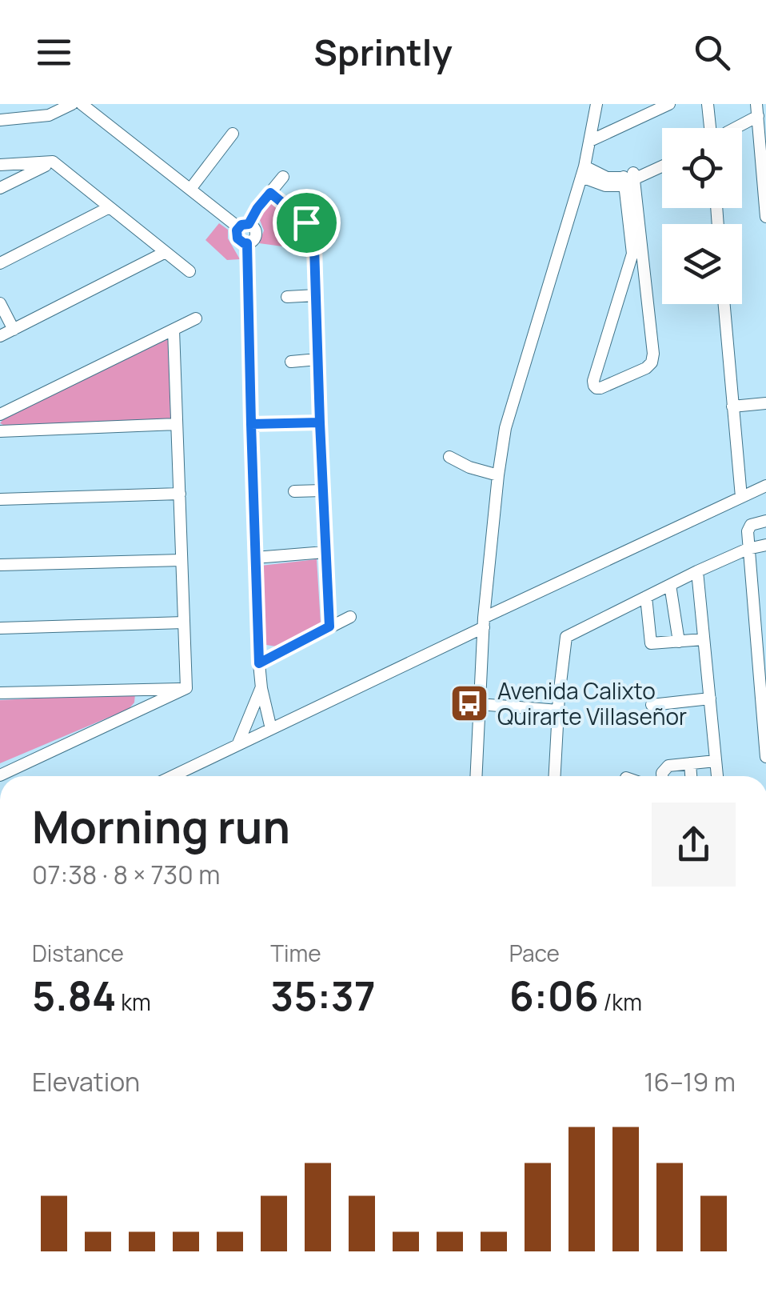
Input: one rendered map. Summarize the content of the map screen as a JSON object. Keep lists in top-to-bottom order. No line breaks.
{"places":{"bus stop":["Avenida Calixto Quirarte Villaseñor"]},"page":{"header":"Sprintly","heading":["Morning run","07:38 · 8 × 730 m"],"stats":[["Distance","5.84 km"],["Time","35:37"],["Pace","6:06 /km"]],"chart":["Elevation","16–19 m"]}}
